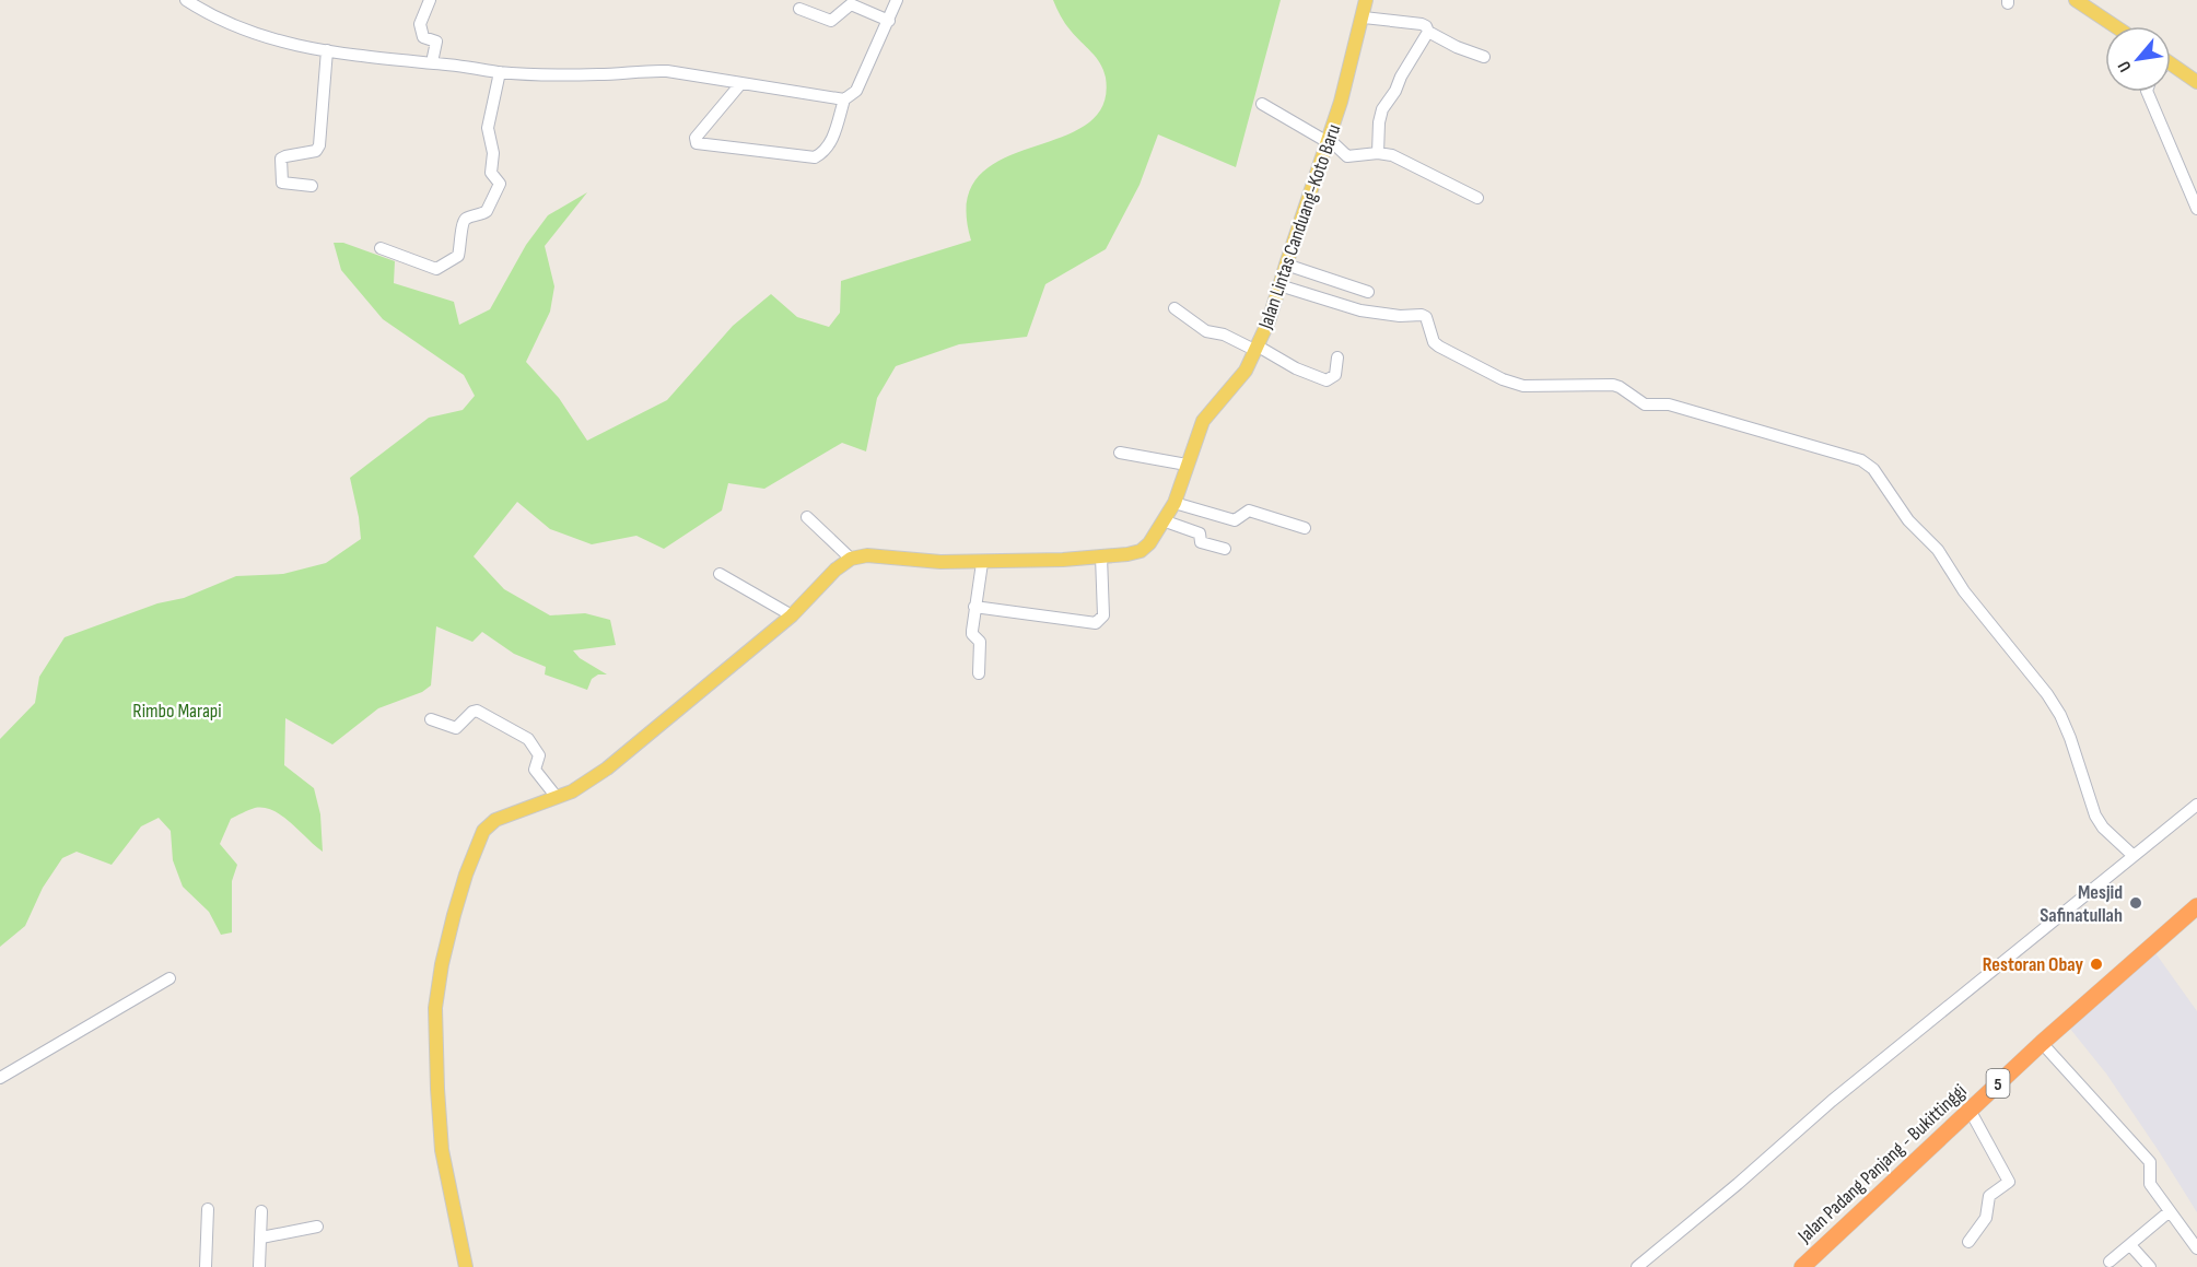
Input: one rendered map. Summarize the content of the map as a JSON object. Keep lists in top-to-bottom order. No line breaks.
{"streets":{"highway":["5","Jalan Padang Panjang - Bukittinggi"],"main road":["Jalan Lintas Canduang-Koto Baru"]},"parks":["Rimbo Marapi"],"places":["Mesjid Safinatullah","Restoran Obay"],"north":"bottom left"}
